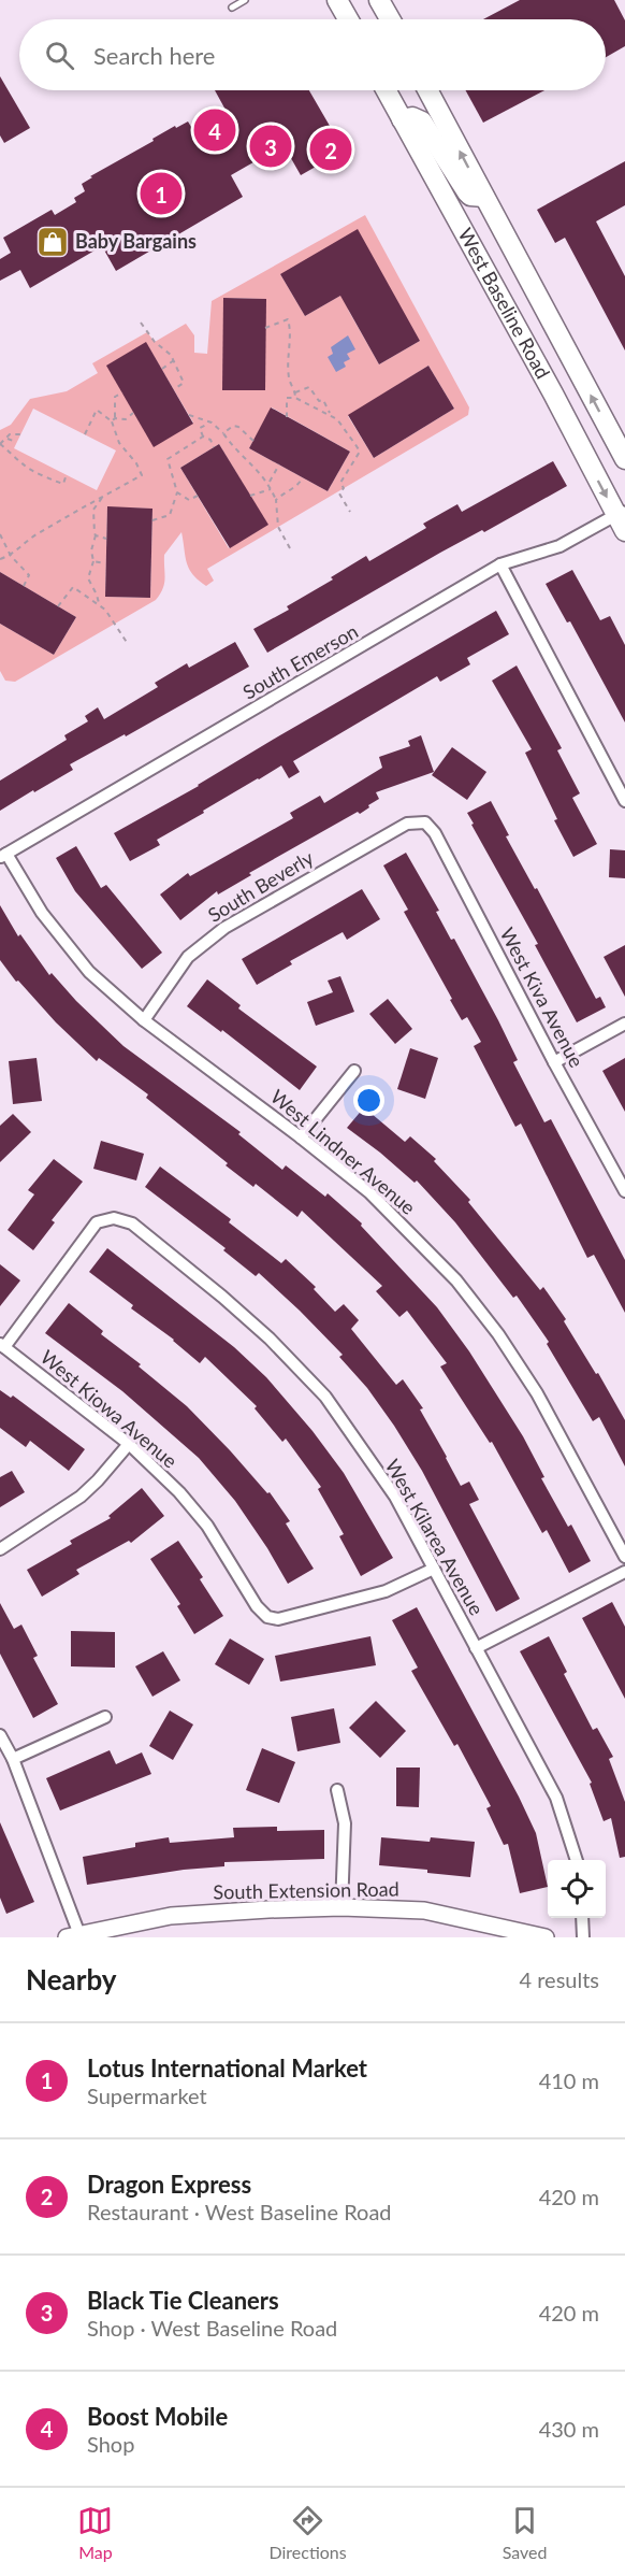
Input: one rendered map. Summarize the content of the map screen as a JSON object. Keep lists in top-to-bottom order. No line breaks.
{"streets":{"main road":["West Baseline Road"],"street":["South Emerson","South Beverly","West Kiva Avenue","West Lindner Avenue","West Kiowa Avenue","West Kilarea Avenue","South Extension Road"]},"crossings":[["West Baseline Road","South Emerson"],["South Emerson","West Lindner Avenue"],["South Beverly","West Kiva Avenue"],["South Beverly","West Lindner Avenue"],["West Kiowa Avenue","West Kilarea Avenue"]],"places":{"shop":["Baby Bargains"]},"page":{"search":"Search here","pins":["4","3","2","1"],"heading":["Nearby","4 results"],"list":[{"mark":"1","name":"Lotus International Market","note":"Supermarket","value":"410 m"},{"mark":"2","name":"Dragon Express","note":"Restaurant · West Baseline Road","value":"420 m"},{"mark":"3","name":"Black Tie Cleaners","note":"Shop · West Baseline Road","value":"420 m"},{"mark":"4","name":"Boost Mobile","note":"Shop","value":"430 m"}],"nav":["Map","Directions","Saved"]}}
